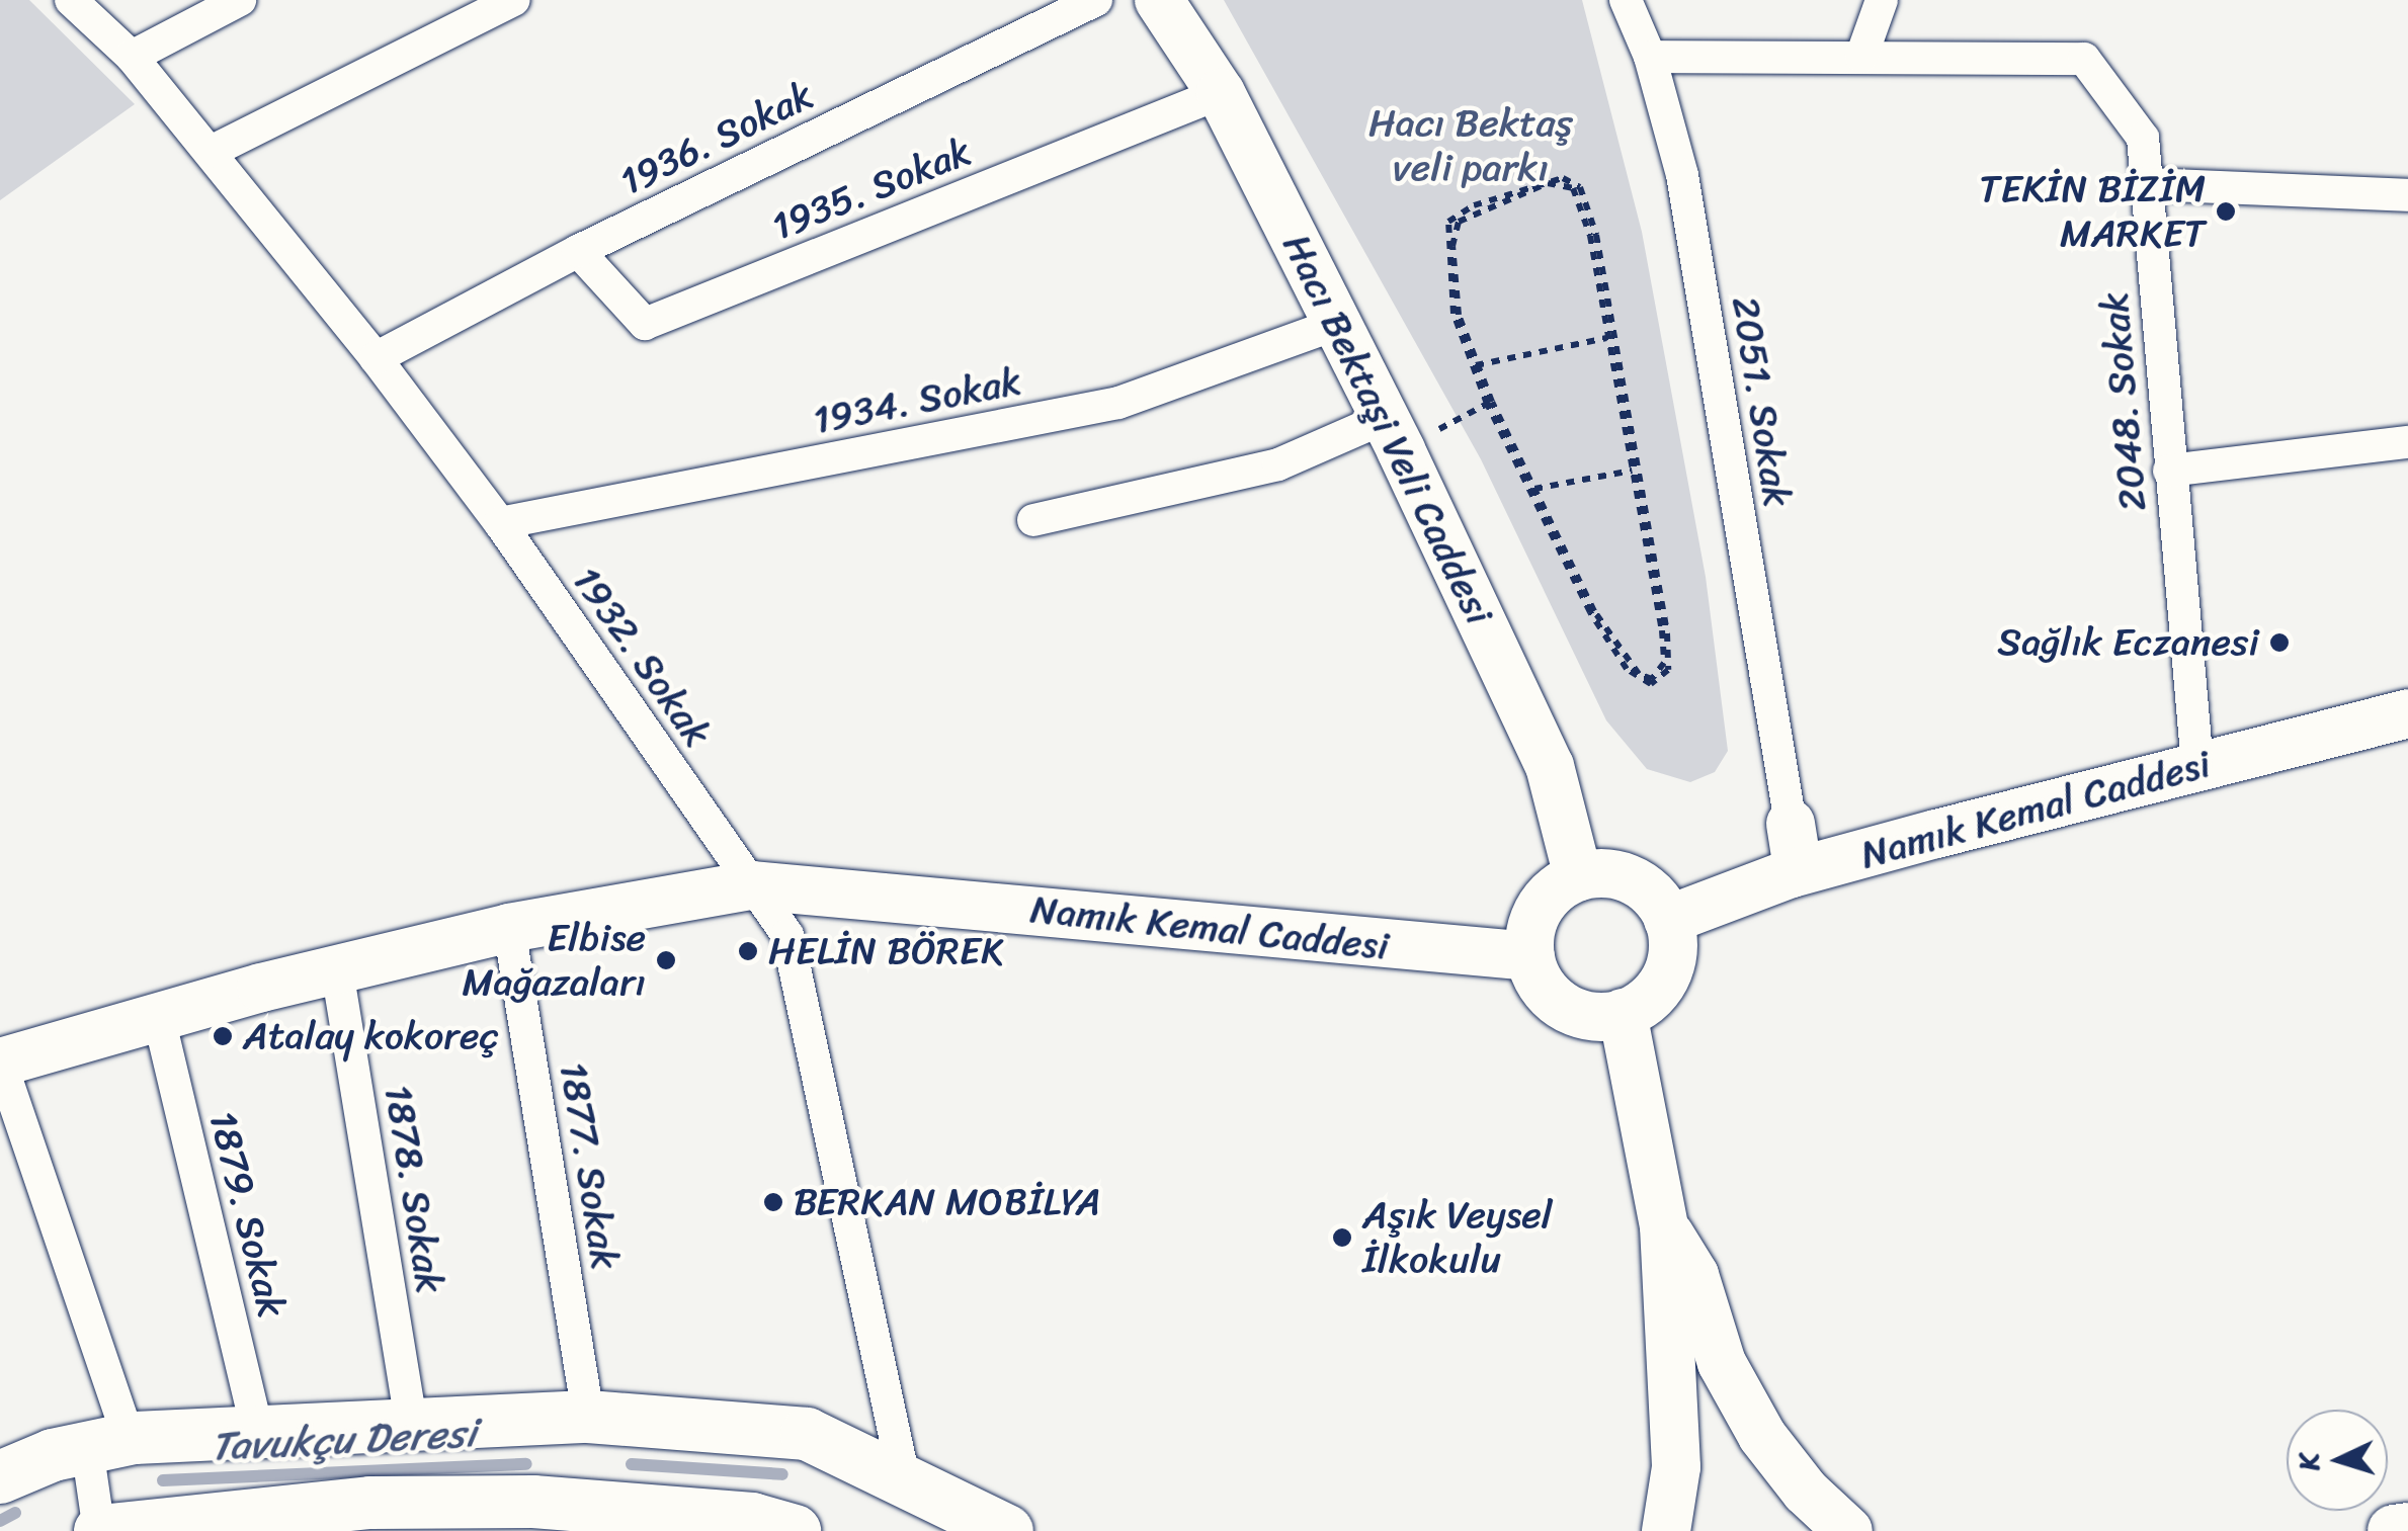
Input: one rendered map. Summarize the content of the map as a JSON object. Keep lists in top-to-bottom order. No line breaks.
{"streets":{"street":["1936. Sokak","1935. Sokak","1934. Sokak","2051. Sokak","2048. Sokak","Hacı Bektaşi Veli Caddesi","1932. Sokak","Namık Kemal Caddesi","1877. Sokak","1878. Sokak","1879. Sokak"]},"crossings":[["1936. Sokak","1935. Sokak"],["1936. Sokak","1932. Sokak"],["1935. Sokak","Hacı Bektaşi Veli Caddesi"],["1934. Sokak","Hacı Bektaşi Veli Caddesi"],["1934. Sokak","1932. Sokak"],["2051. Sokak","2048. Sokak"],["2048. Sokak","Namık Kemal Caddesi"],["Hacı Bektaşi Veli Caddesi","Namık Kemal Caddesi"],["1932. Sokak","Namık Kemal Caddesi"],["Namık Kemal Caddesi","1877. Sokak"],["Namık Kemal Caddesi","1878. Sokak"],["Namık Kemal Caddesi","1879. Sokak"]],"water":["Tavukçu Deresi"],"parks":["Hacı Bektaş veli parkı"],"places":["TEKİN BİZİM MARKET","Sağlık Eczanesi","HELİN BÖREK","Elbise Mağazaları","Atalay kokoreç","BERKAN MOBİLYA","Aşık Veysel İlkokulu"],"north":"left"}
